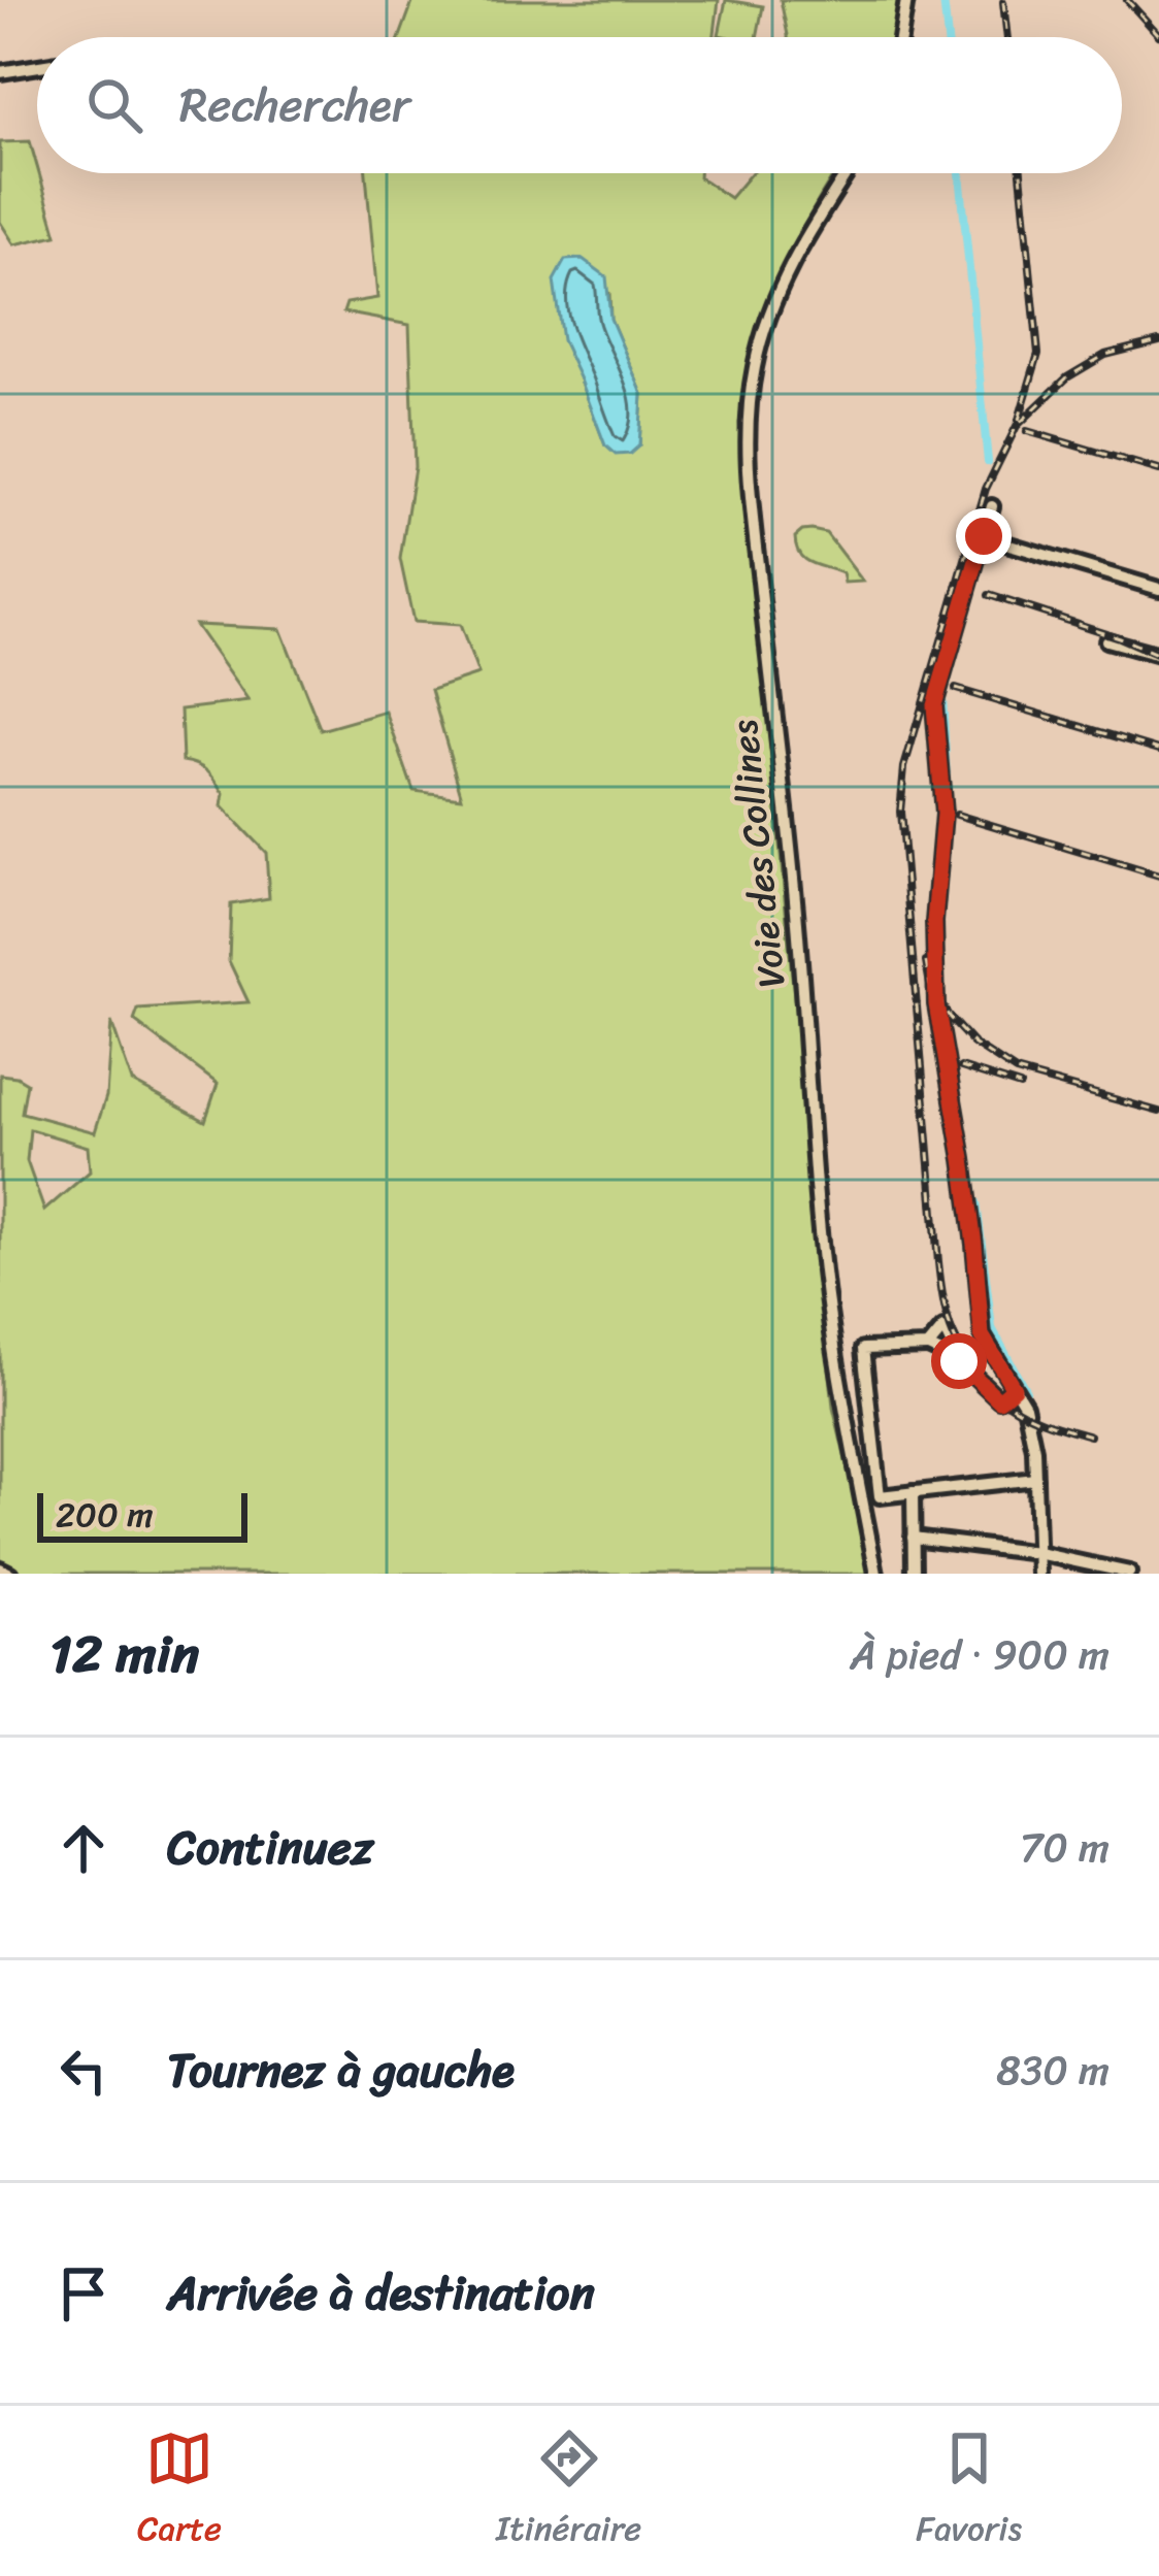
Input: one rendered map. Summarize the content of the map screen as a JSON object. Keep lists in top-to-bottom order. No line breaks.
{"streets":{"street":["Voie des Collines"]},"scale_bar":"200 m","page":{"search":"Rechercher","scale":"200 m","heading":["12 min","À pied · 900 m"],"list":[["Continuez","70 m"],["Tournez à gauche","830 m"],"Arrivée à destination"],"nav":["Carte","Itinéraire","Favoris"]}}
